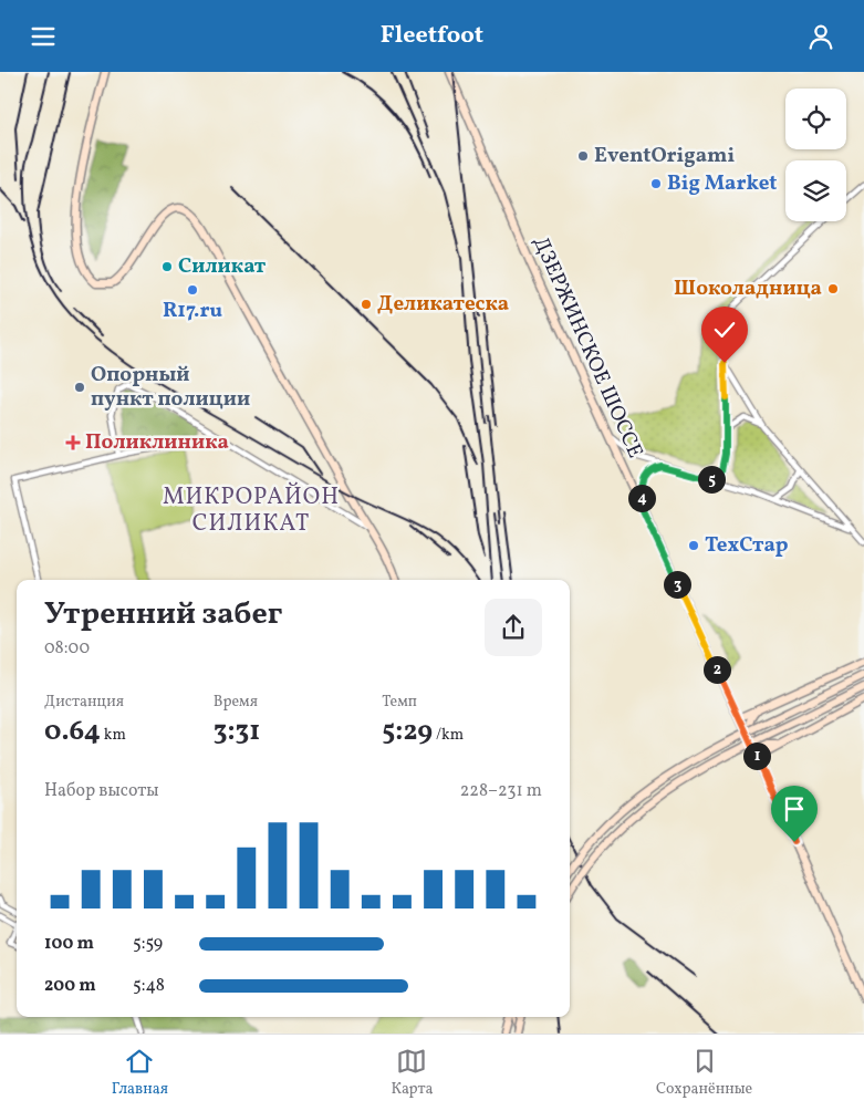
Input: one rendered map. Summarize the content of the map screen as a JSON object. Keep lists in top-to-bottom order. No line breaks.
{"streets":{"main road":["ДЗЕРЖИНСКОЕ ШОССЕ"]},"districts":["МИКРОРАЙОН СИЛИКАТ"],"places":{"other":["EventOrigami","Big Market","Силикат","Шоколадница","R17.ru","Деликатеска","Опорный пункт полиции","ТехСтар"],"health":["Поликлиника"]},"page":{"header":"Fleetfoot","pins":["5","4","3","2","1"],"heading":["Утренний забег","08:00"],"stats":[["Дистанция","0.64 km"],["Время","3:31"],["Темп","5:29 /km"]],"chart":["Набор высоты","228–231 m"],"list":[{"name":"100 m","note":"5:59"},{"name":"200 m","note":"5:48"}],"tabs":["Главная","Карта","Сохранённые"]}}
